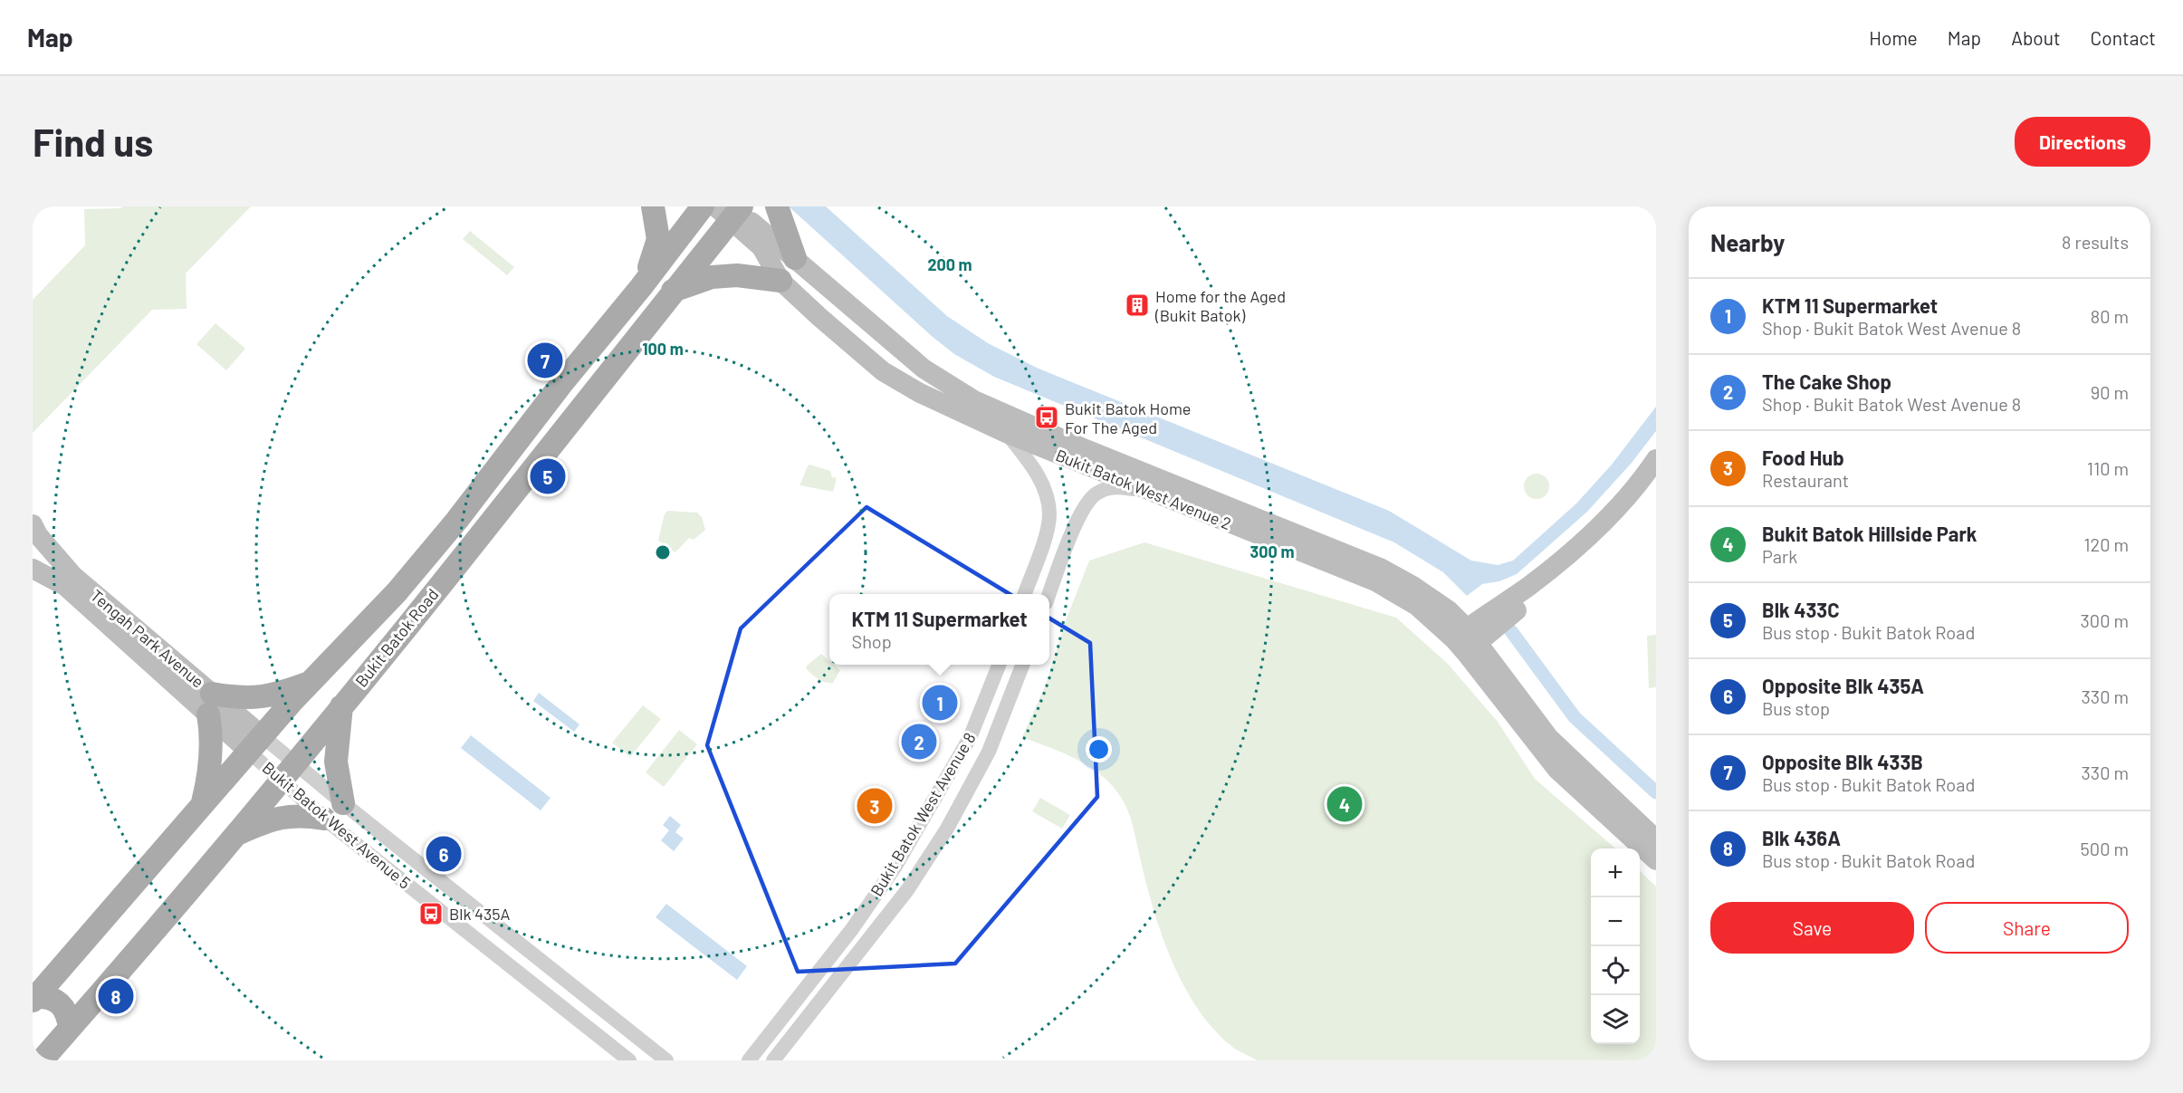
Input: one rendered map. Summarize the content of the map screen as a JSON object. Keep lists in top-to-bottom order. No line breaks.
{"streets":{"main road":["Bukit Batok West Avenue 2","Bukit Batok Road","Tengah Park Avenue"],"street":["Bukit Batok West Avenue 8","Bukit Batok West Avenue 5"]},"crossings":[["Bukit Batok West Avenue 2","Bukit Batok Road"],["Bukit Batok Road","Tengah Park Avenue"],["Bukit Batok Road","Bukit Batok West Avenue 5"],["Tengah Park Avenue","Bukit Batok West Avenue 5"]],"places":{"building":["Home for the Aged (Bukit Batok)"],"bus stop":["Bukit Batok Home For The Aged","Blk 435A"]},"page":{"header":"Map","nav":["Home","Map","About","Contact"],"buttons":["Directions",["Save","Share"]],"title":"Find us","heading":["Nearby","8 results"],"list":[{"mark":"1","name":"KTM 11 Supermarket","note":"Shop · Bukit Batok West Avenue 8","value":"80 m"},{"mark":"2","name":"The Cake Shop","note":"Shop · Bukit Batok West Avenue 8","value":"90 m"},{"mark":"3","name":"Food Hub","note":"Restaurant","value":"110 m"},{"mark":"4","name":"Bukit Batok Hillside Park","note":"Park","value":"120 m"},{"mark":"5","name":"Blk 433C","note":"Bus stop · Bukit Batok Road","value":"300 m"},{"mark":"6","name":"Opposite Blk 435A","note":"Bus stop","value":"330 m"},{"mark":"7","name":"Opposite Blk 433B","note":"Bus stop · Bukit Batok Road","value":"330 m"},{"mark":"8","name":"Blk 436A","note":"Bus stop · Bukit Batok Road","value":"500 m"}],"pins":["7","5","1","2","4","3","6","8"],"popup":["KTM 11 Supermarket","Shop"],"map_buttons":["+","−"]},"rings":["200 m","100 m","300 m"]}
